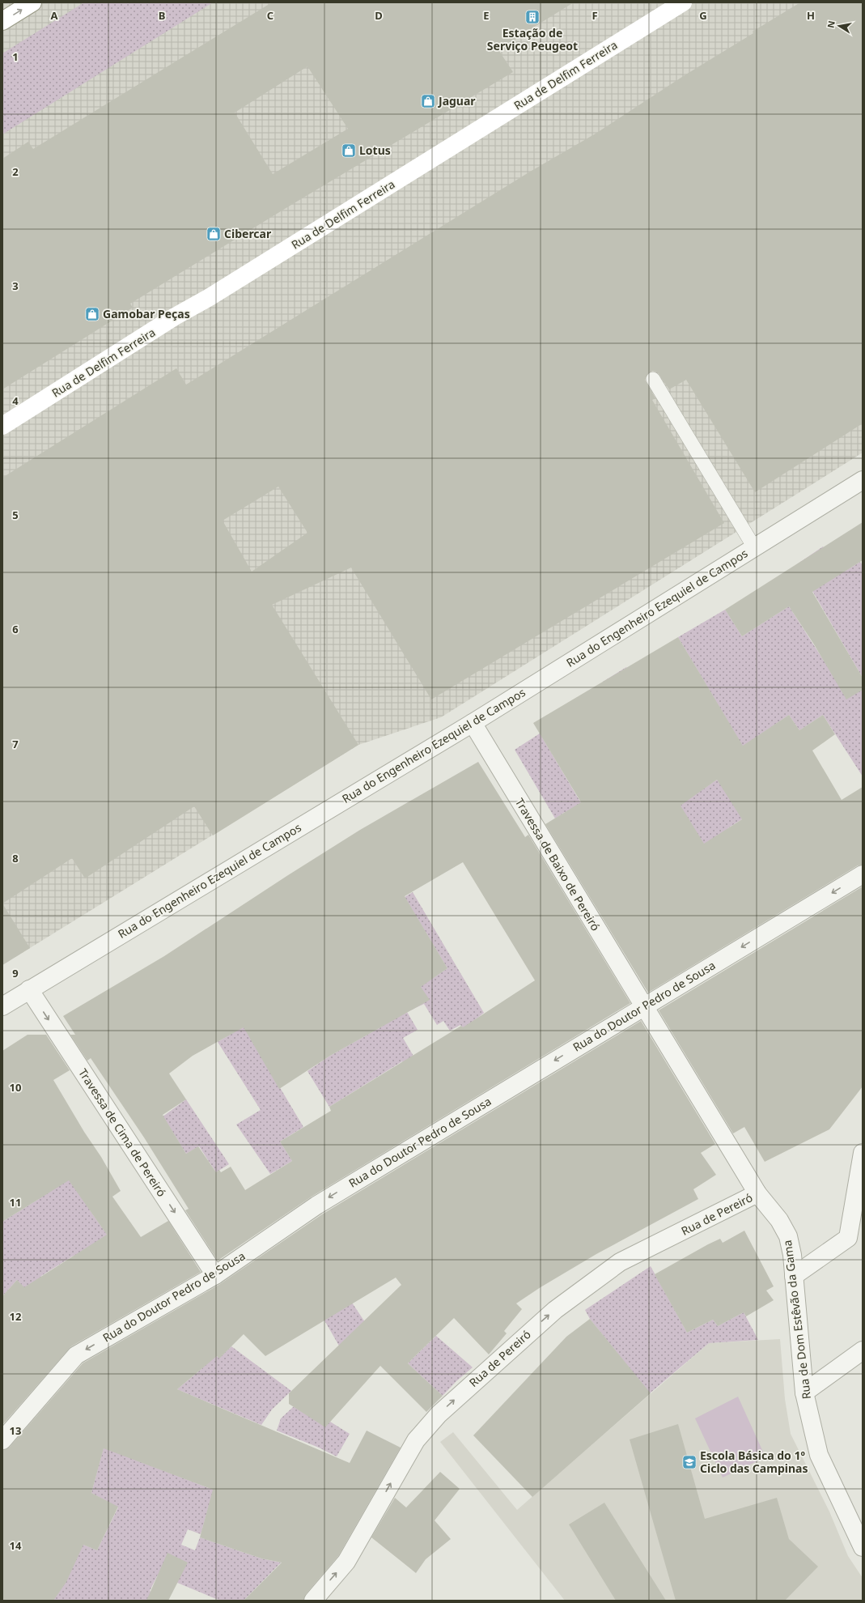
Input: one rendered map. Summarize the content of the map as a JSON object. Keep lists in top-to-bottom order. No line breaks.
{"streets":{"main road":["Rua de Delfim Ferreira"],"street":["Rua do Engenheiro Ezequiel de Campos","Travessa de Baixo de Pereiró","Rua do Doutor Pedro de Sousa","Travessa de Cima de Pereiró","Rua de Pereiró","Rua de Dom Estêvão da Gama"]},"crossings":[["Rua do Engenheiro Ezequiel de Campos","Travessa de Baixo de Pereiró"],["Rua do Engenheiro Ezequiel de Campos","Travessa de Cima de Pereiró"],["Travessa de Baixo de Pereiró","Rua do Doutor Pedro de Sousa"],["Travessa de Baixo de Pereiró","Rua de Dom Estêvão da Gama"],["Rua do Doutor Pedro de Sousa","Travessa de Cima de Pereiró"],["Rua do Doutor Pedro de Sousa","Rua de Dom Estêvão da Gama"],["Rua de Pereiró","Rua de Dom Estêvão da Gama"]],"one_way":["Rua do Doutor Pedro de Sousa","Travessa de Cima de Pereiró","Rua de Pereiró"],"places":{"building":["Estação de Serviço Peugeot"],"shop":["Jaguar","Lotus","Cibercar","Gamobar Peças"],"school or university":["Escola Básica do 1º Ciclo das Campinas"]},"north":"left","grid":{"columns":["A","B","C","D","E","F","G","H"],"rows":["1","2","3","4","5","6","7","8","9","10","11","12","13","14"]}}
